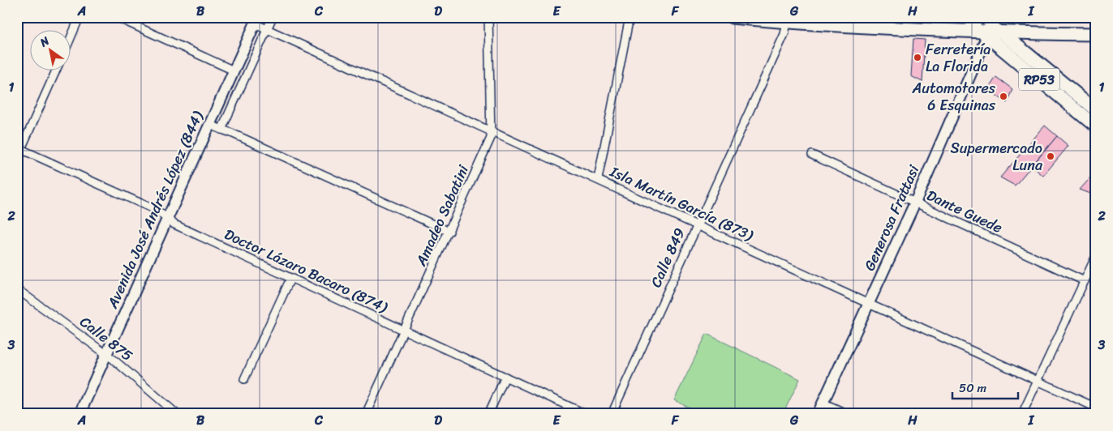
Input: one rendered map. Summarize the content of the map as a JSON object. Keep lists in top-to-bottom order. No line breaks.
{"streets":{"main road":["RP53","Avenida José Andrés López (844)","Generosa Frattasi"],"street":["Isla Martín García (873)","Dante Guede","Amadeo Sabatini","Calle 849","Doctor Lázaro Bacaro (874)","Calle 875"]},"crossings":[["RP53","Generosa Frattasi"],["Isla Martín García (873)","Avenida José Andrés López (844)"],["Isla Martín García (873)","Amadeo Sabatini"],["Isla Martín García (873)","Generosa Frattasi"],["Isla Martín García (873)","Calle 849"],["Avenida José Andrés López (844)","Doctor Lázaro Bacaro (874)"],["Avenida José Andrés López (844)","Calle 875"],["Dante Guede","Generosa Frattasi"],["Amadeo Sabatini","Doctor Lázaro Bacaro (874)"]],"places":["Ferretería La Florida","Automotores 6 Esquinas","Supermercado Luna"],"scale_bar":"50 m","north":"top left","grid":{"columns":["A","B","C","D","E","F","G","H","I"],"rows":["1","2","3"]}}
